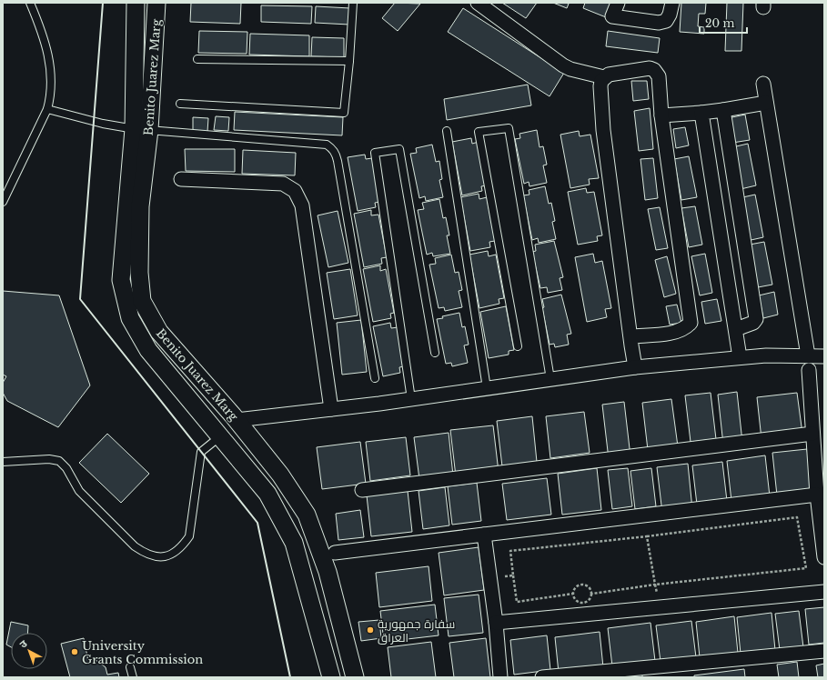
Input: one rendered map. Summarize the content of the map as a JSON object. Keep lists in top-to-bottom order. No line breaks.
{"streets":{"street":["Benito Juarez Marg"]},"places":["سفارة جمهورية العراق","University Grants Commission"],"scale_bar":"20 m","north":"top left"}
